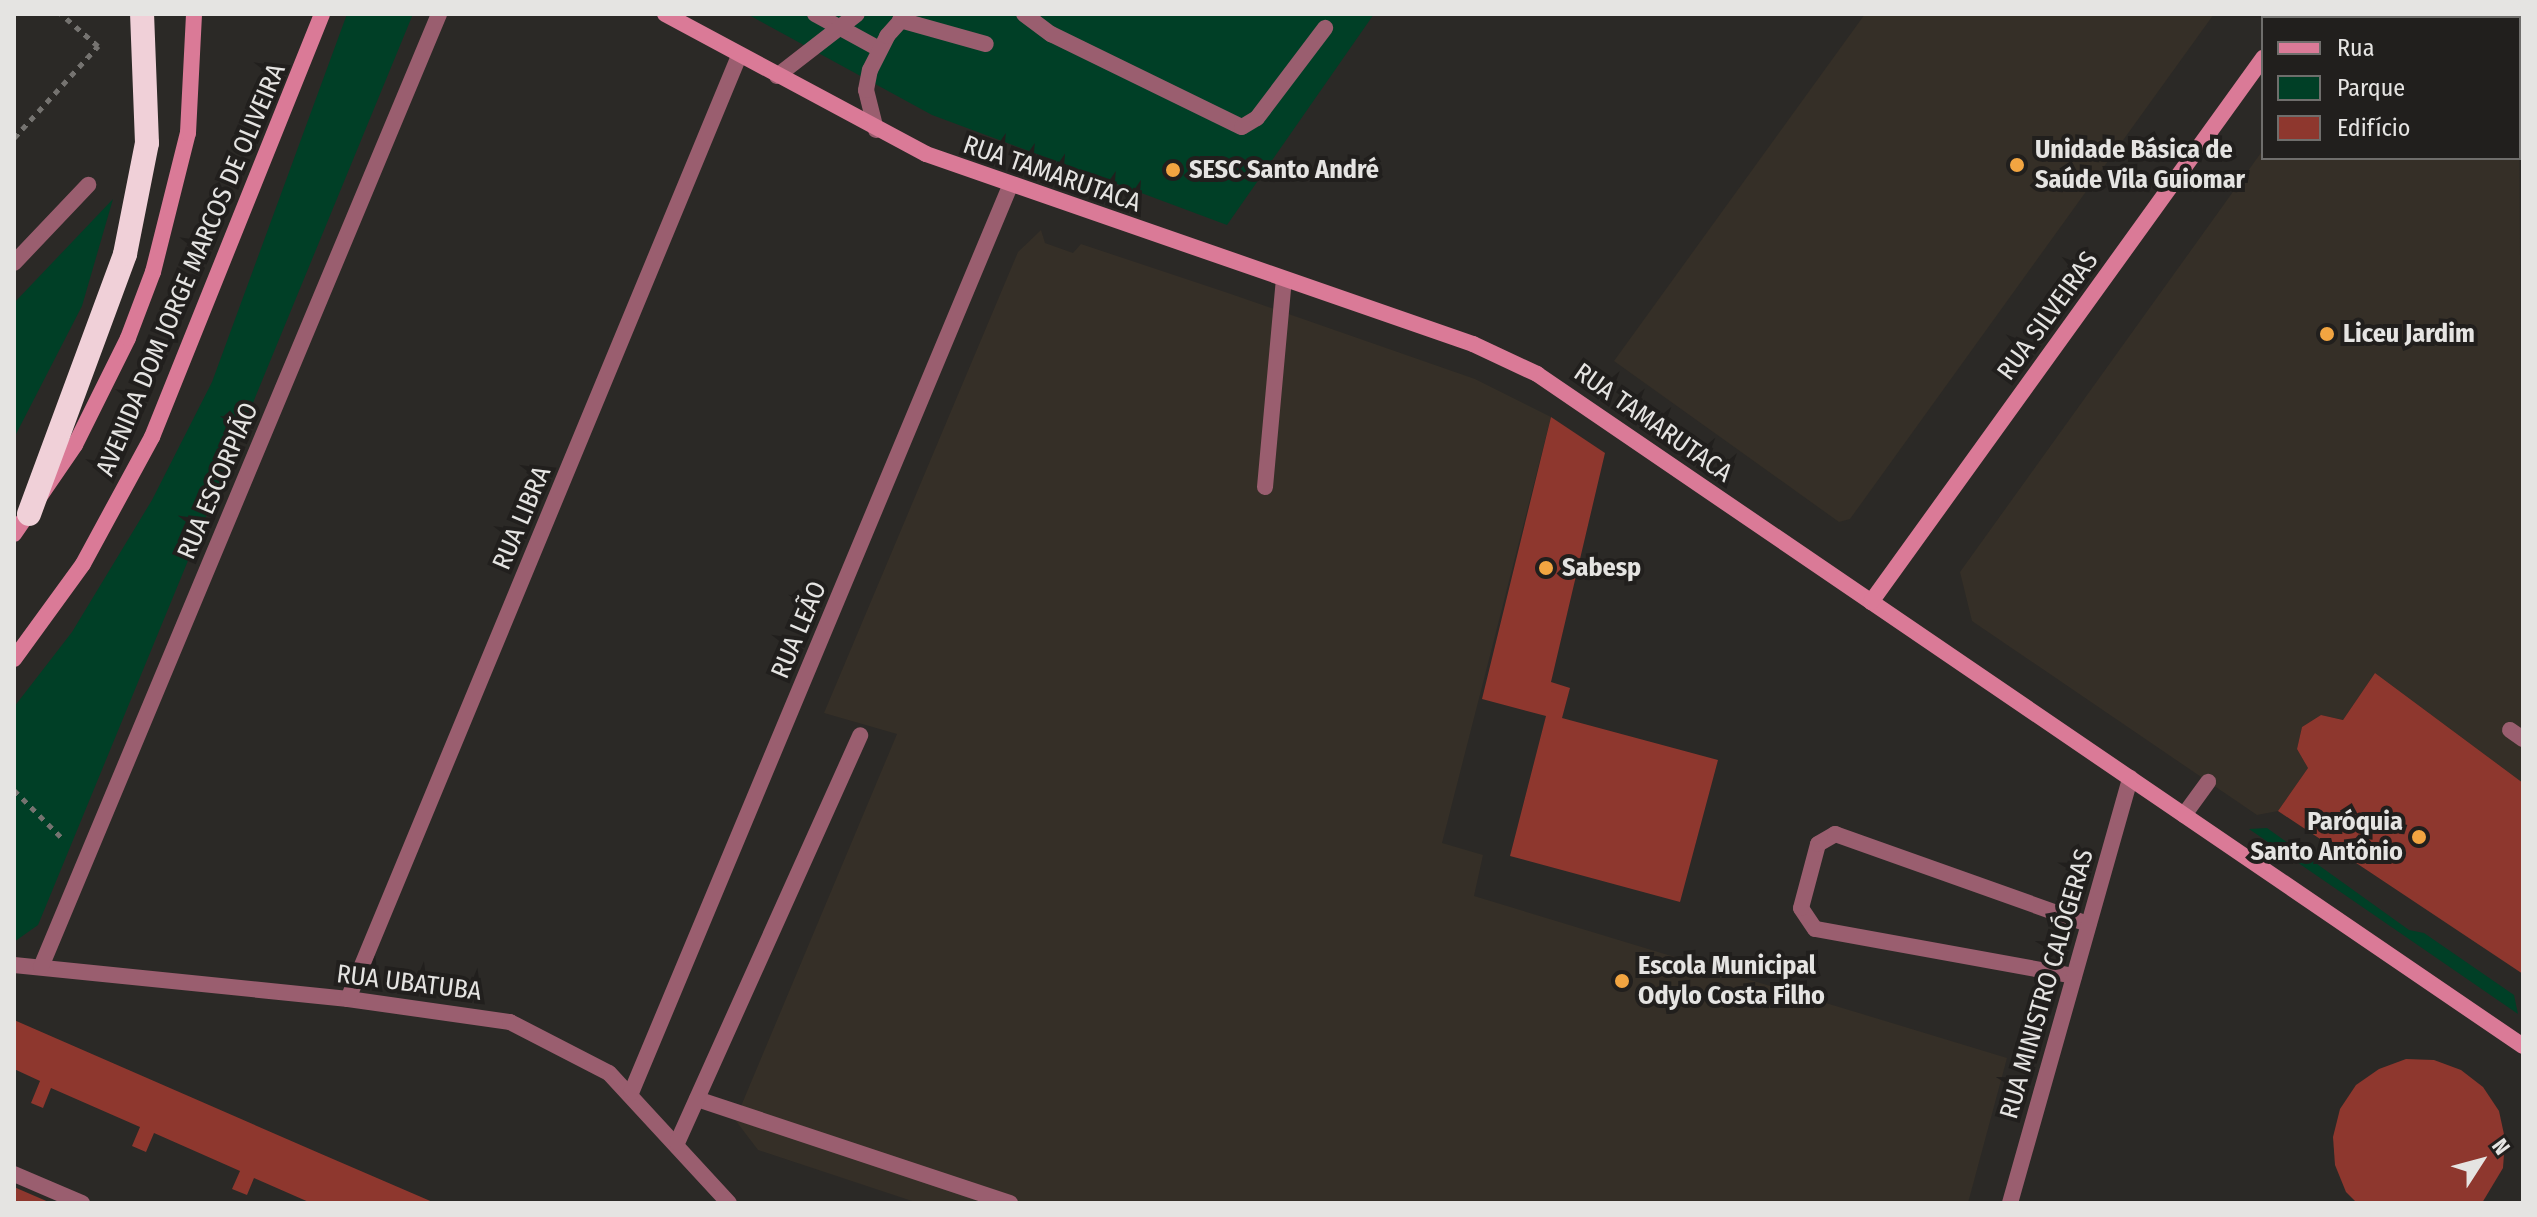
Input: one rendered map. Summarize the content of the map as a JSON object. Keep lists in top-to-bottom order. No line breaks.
{"streets":{"street":["RUA TAMARUTACA","AVENIDA DOM JORGE MARCOS DE OLIVEIRA","RUA SILVEIRAS","RUA ESCORPIÃO","RUA LIBRA","RUA LEÃO","RUA UBATUBA","RUA MINISTRO CALÓGERAS"]},"crossings":[["RUA TAMARUTACA","RUA SILVEIRAS"],["RUA TAMARUTACA","RUA LIBRA"],["RUA TAMARUTACA","RUA LEÃO"],["RUA TAMARUTACA","RUA MINISTRO CALÓGERAS"],["RUA ESCORPIÃO","RUA UBATUBA"],["RUA LIBRA","RUA UBATUBA"],["RUA LEÃO","RUA UBATUBA"]],"places":["Unidade Básica de Saúde Vila Guiomar","SESC Santo André","Liceu Jardim","Sabesp","Paróquia Santo Antônio","Escola Municipal Odylo Costa Filho"],"legend":["Rua","Parque","Edifício"],"north":"top right"}
